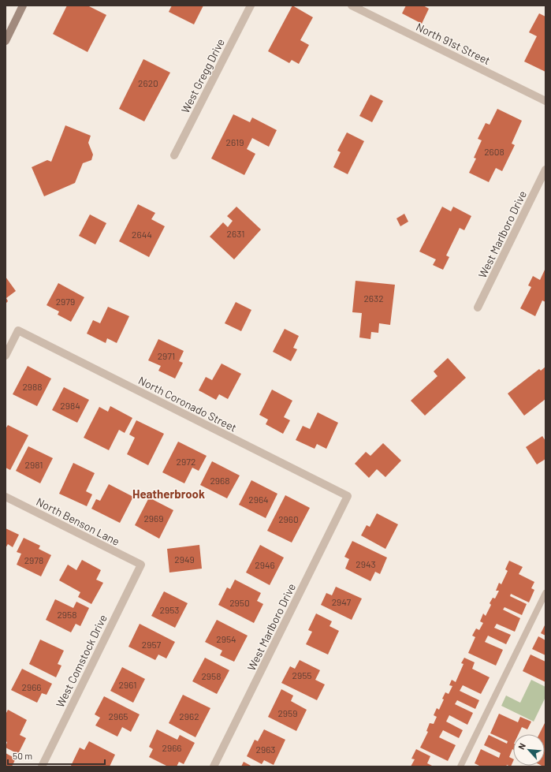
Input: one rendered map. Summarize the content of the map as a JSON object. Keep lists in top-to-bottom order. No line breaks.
{"streets":{"street":["North 91st Street","West Gregg Drive","West Marlboro Drive","North Coronado Street","North Benson Lane","West Comstock Drive"]},"crossings":[["West Marlboro Drive","North Coronado Street"],["North Benson Lane","West Comstock Drive"]],"districts":["Heatherbrook"],"house_numbers":["2620","2619","2608","2631","2644","2632","2979","2971","2988","2984","2972","2981","2968","2964","2969","2960","2949","2978","2943","2946","2947","2950","2953","2958","2954","2957","2955","2958","2961","2966","2959","2965","2962","2966","2963"],"scale_bar":"50 m","north":"top left"}
